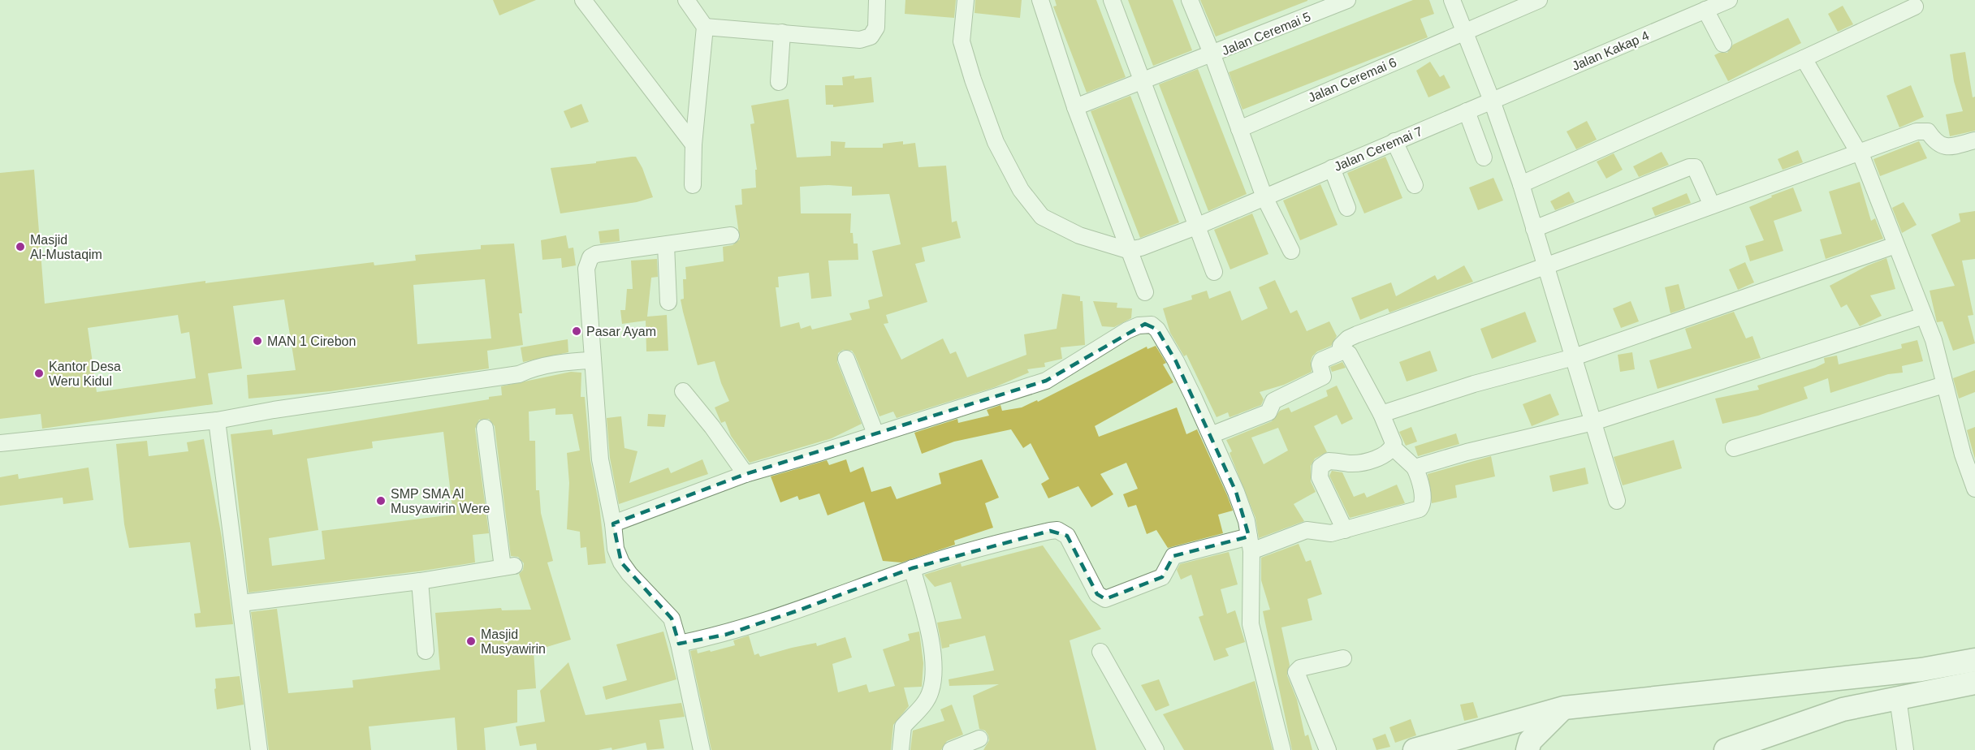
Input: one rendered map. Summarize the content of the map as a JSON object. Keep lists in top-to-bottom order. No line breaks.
{"streets":{"street":["Jalan Ceremai 5","Jalan Kakap 4","Jalan Ceremai 6","Jalan Ceremai 7"]},"crossings":[["Jalan Kakap 4","Jalan Ceremai 7"]],"places":["Masjid Al-Mustaqim","Pasar Ayam","MAN 1 Cirebon","Kantor Desa Weru Kidul","SMP SMA Al Musyawirin Were","Masjid Musyawirin"]}
